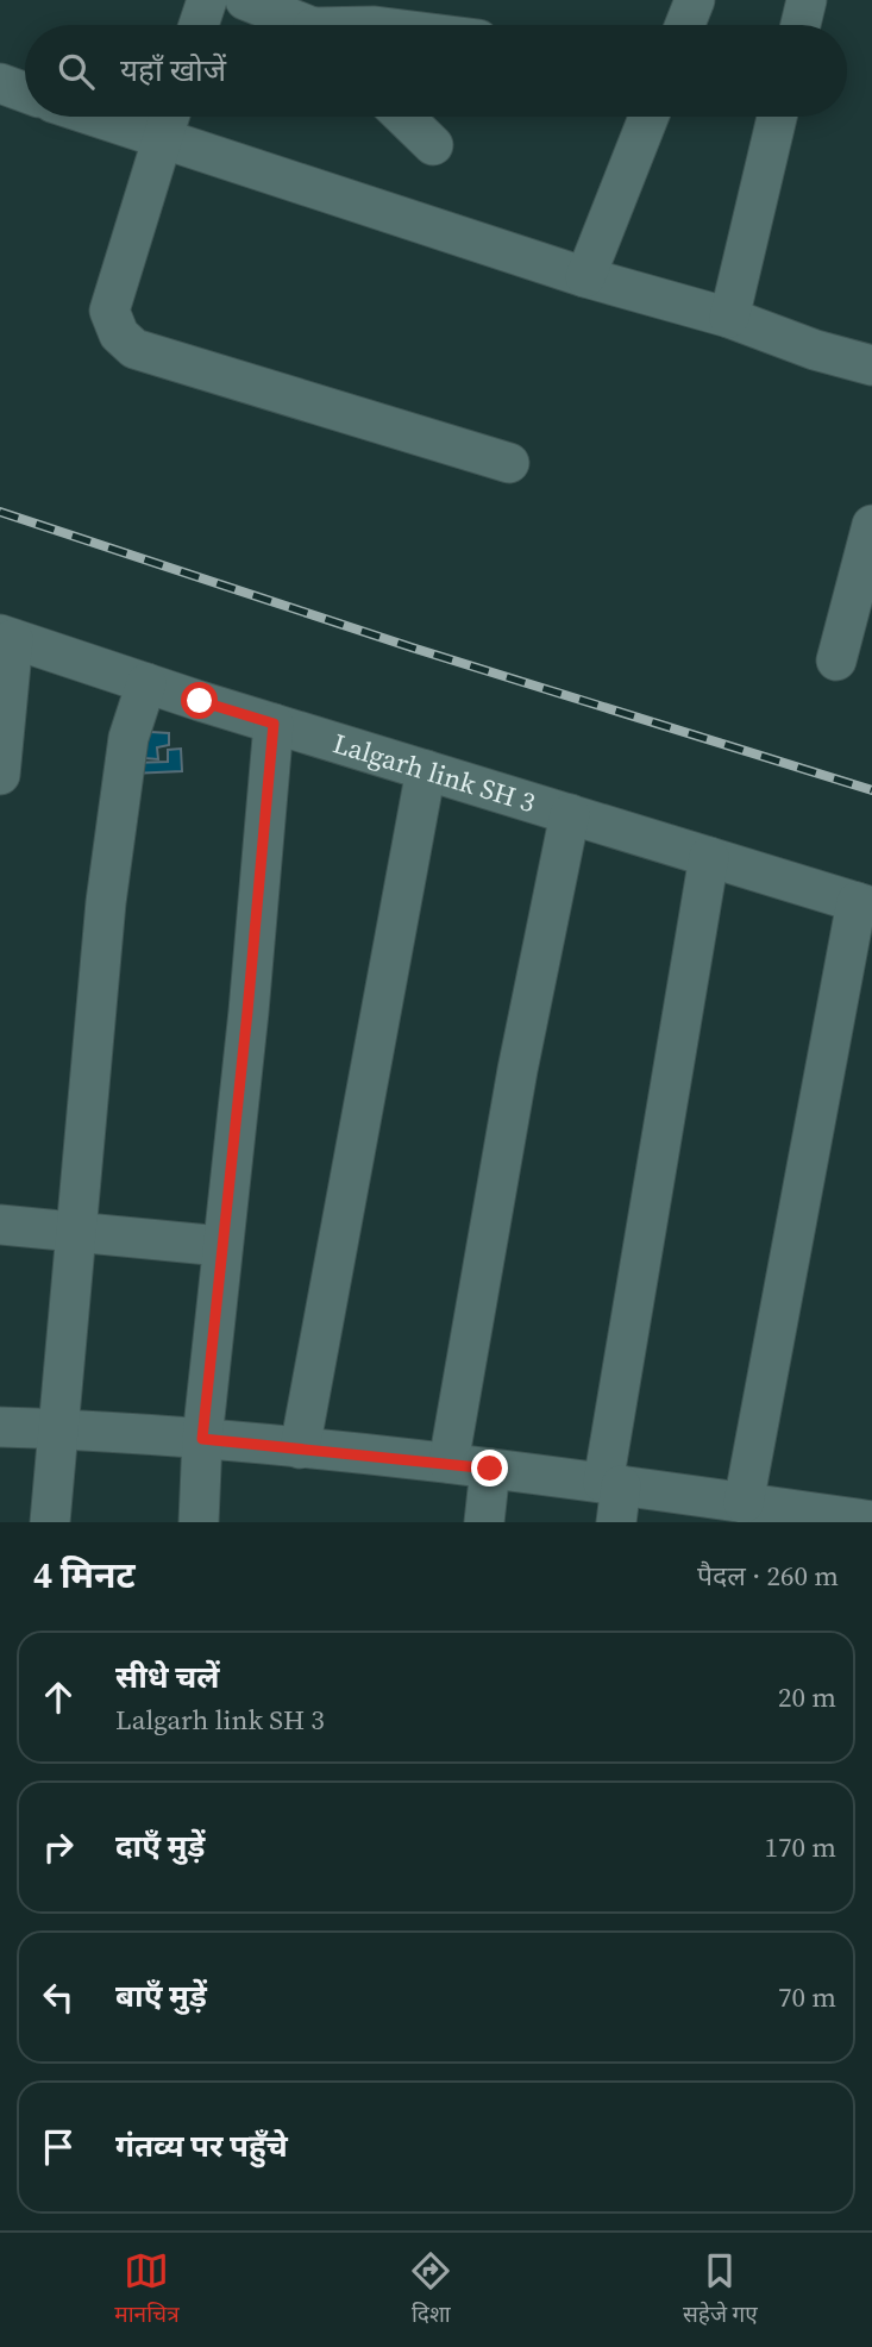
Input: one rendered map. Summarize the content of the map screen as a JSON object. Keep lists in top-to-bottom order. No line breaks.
{"streets":{"street":["Lalgarh link SH 3"]},"page":{"search":"यहाँ खोजें","heading":["4 मिनट","पैदल · 260 m"],"list":[["सीधे चलें","Lalgarh link SH 3","20 m"],["दाएँ मुड़ें","170 m"],["बाएँ मुड़ें","70 m"],"गंतव्य पर पहुँचे"],"nav":["मानचित्र","दिशा","सहेजे गए"]}}
